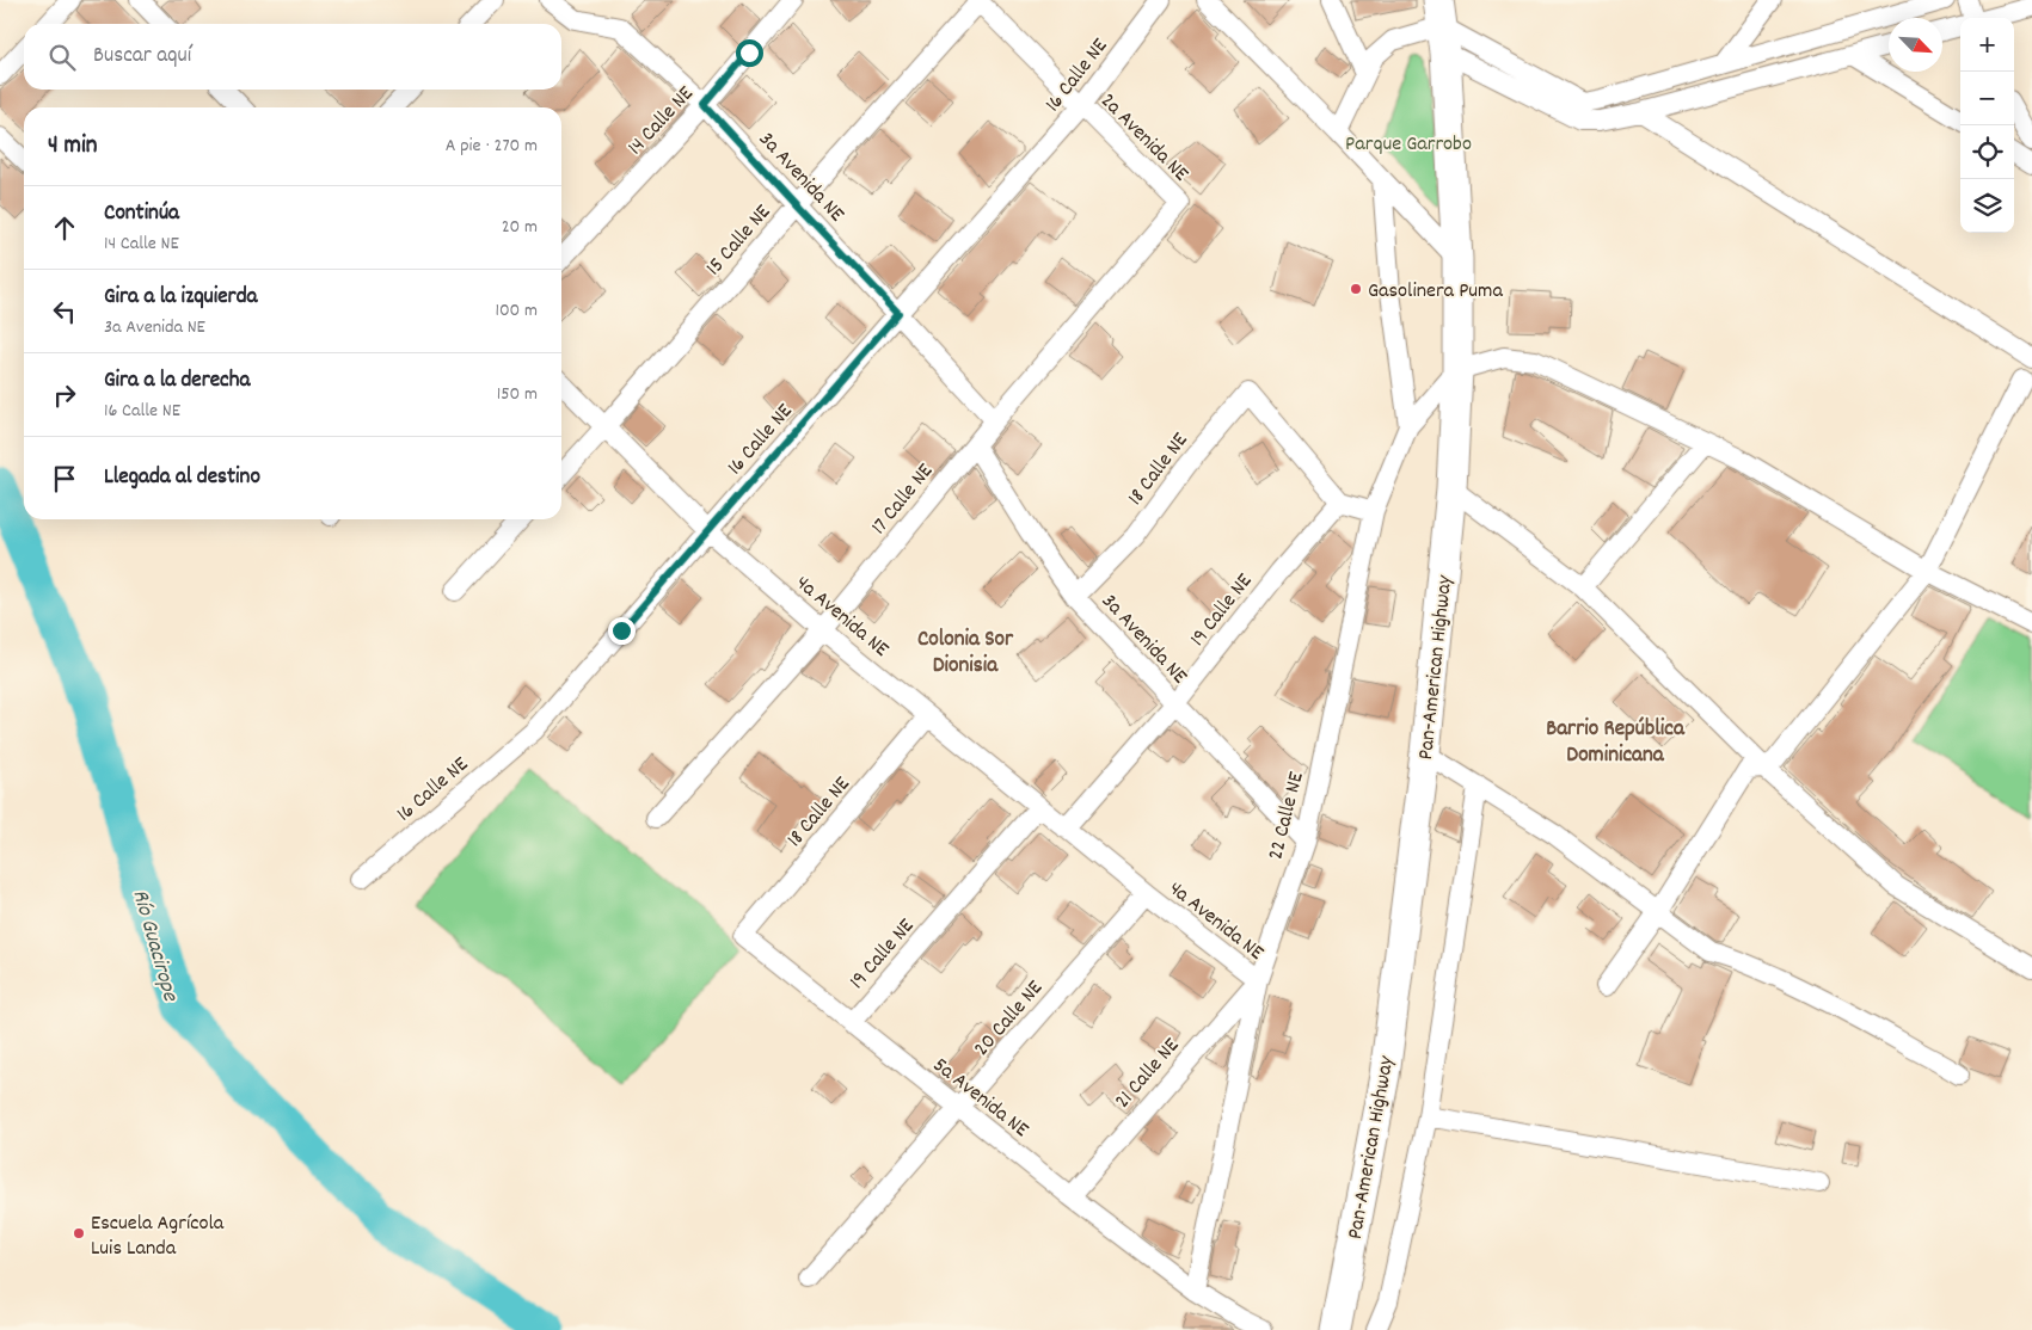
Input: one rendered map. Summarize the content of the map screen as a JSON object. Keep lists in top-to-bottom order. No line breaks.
{"streets":{"highway":["Pan-American Highway"],"street":["16 Calle NE","14 Calle NE","2a Avenida NE","3a Avenida NE","15 Calle NE","18 Calle NE","17 Calle NE","19 Calle NE","4a Avenida NE","22 Calle NE","20 Calle NE","21 Calle NE","5a Avenida NE"]},"crossings":[["16 Calle NE","2a Avenida NE"],["16 Calle NE","3a Avenida NE"],["16 Calle NE","4a Avenida NE"],["14 Calle NE","3a Avenida NE"],["2a Avenida NE","15 Calle NE"],["2a Avenida NE","17 Calle NE"],["3a Avenida NE","15 Calle NE"],["3a Avenida NE","18 Calle NE"],["3a Avenida NE","17 Calle NE"],["3a Avenida NE","19 Calle NE"],["3a Avenida NE","22 Calle NE"],["15 Calle NE","4a Avenida NE"],["18 Calle NE","19 Calle NE"],["18 Calle NE","4a Avenida NE"],["18 Calle NE","5a Avenida NE"],["17 Calle NE","4a Avenida NE"],["19 Calle NE","4a Avenida NE"],["19 Calle NE","5a Avenida NE"],["4a Avenida NE","22 Calle NE"],["4a Avenida NE","20 Calle NE"],["4a Avenida NE","21 Calle NE"],["Pan-American Highway","22 Calle NE"],["22 Calle NE","21 Calle NE"],["22 Calle NE","5a Avenida NE"],["20 Calle NE","5a Avenida NE"],["21 Calle NE","5a Avenida NE"]],"districts":["Colonia Sor Dionisia","Barrio República Dominicana"],"water":["Río Guacirope"],"parks":["Parque Garrobo"],"places":["Gasolinera Puma","Escuela Agrícola Luis Landa"],"north":"bottom right","page":{"map_buttons":["+","−"],"search":"Buscar aquí","heading":["4 min","A pie · 270 m"],"list":[["Continúa","14 Calle NE","20 m"],["Gira a la izquierda","3a Avenida NE","100 m"],["Gira a la derecha","16 Calle NE","150 m"],"Llegada al destino"]}}
